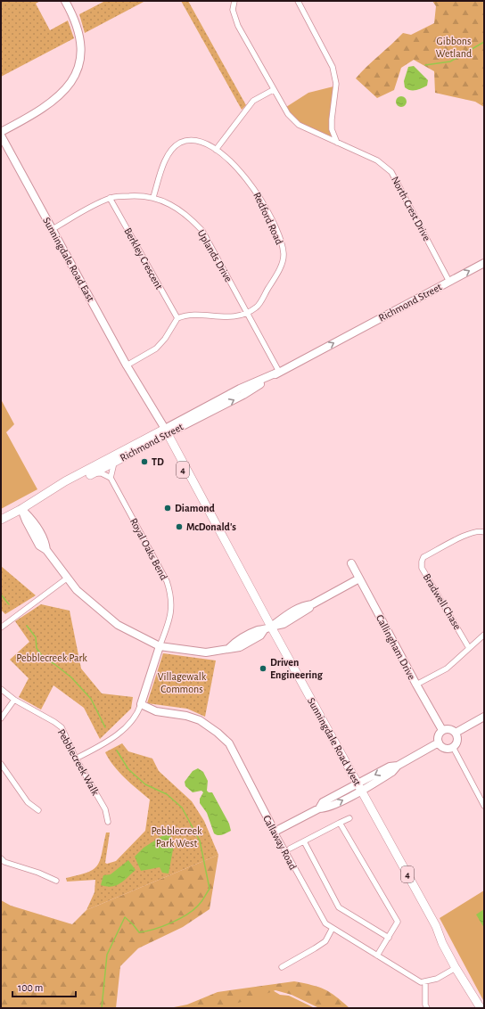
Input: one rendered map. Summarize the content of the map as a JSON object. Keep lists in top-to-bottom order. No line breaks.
{"streets":{"main road":["Richmond Street","4","Sunningdale Road West"],"street":["North Crest Drive","Redford Road","Uplands Drive","Berkley Crescent","Sunningdale Road East","Royal Oaks Bend","Bradwell Chase","Callingham Drive","Pebblecreek Walk","Callaway Road"]},"crossings":[["North Crest Drive","Richmond Street"],["Redford Road","Uplands Drive"],["Redford Road","Berkley Crescent"],["Uplands Drive","Berkley Crescent"],["Uplands Drive","Sunningdale Road East"],["Uplands Drive","Richmond Street"],["Sunningdale Road East","Richmond Street"],["Sunningdale Road East","Sunningdale Road West"],["Richmond Street","Sunningdale Road West"],["Royal Oaks Bend","Pebblecreek Walk"],["Royal Oaks Bend","Callaway Road"]],"parks":["Gibbons Wetland","Pebblecreek Park","Villagewalk Commons","Pebblecreek Park West"],"places":["TD","Diamond","McDonald's","Driven Engineering"],"scale_bar":"100 m"}
